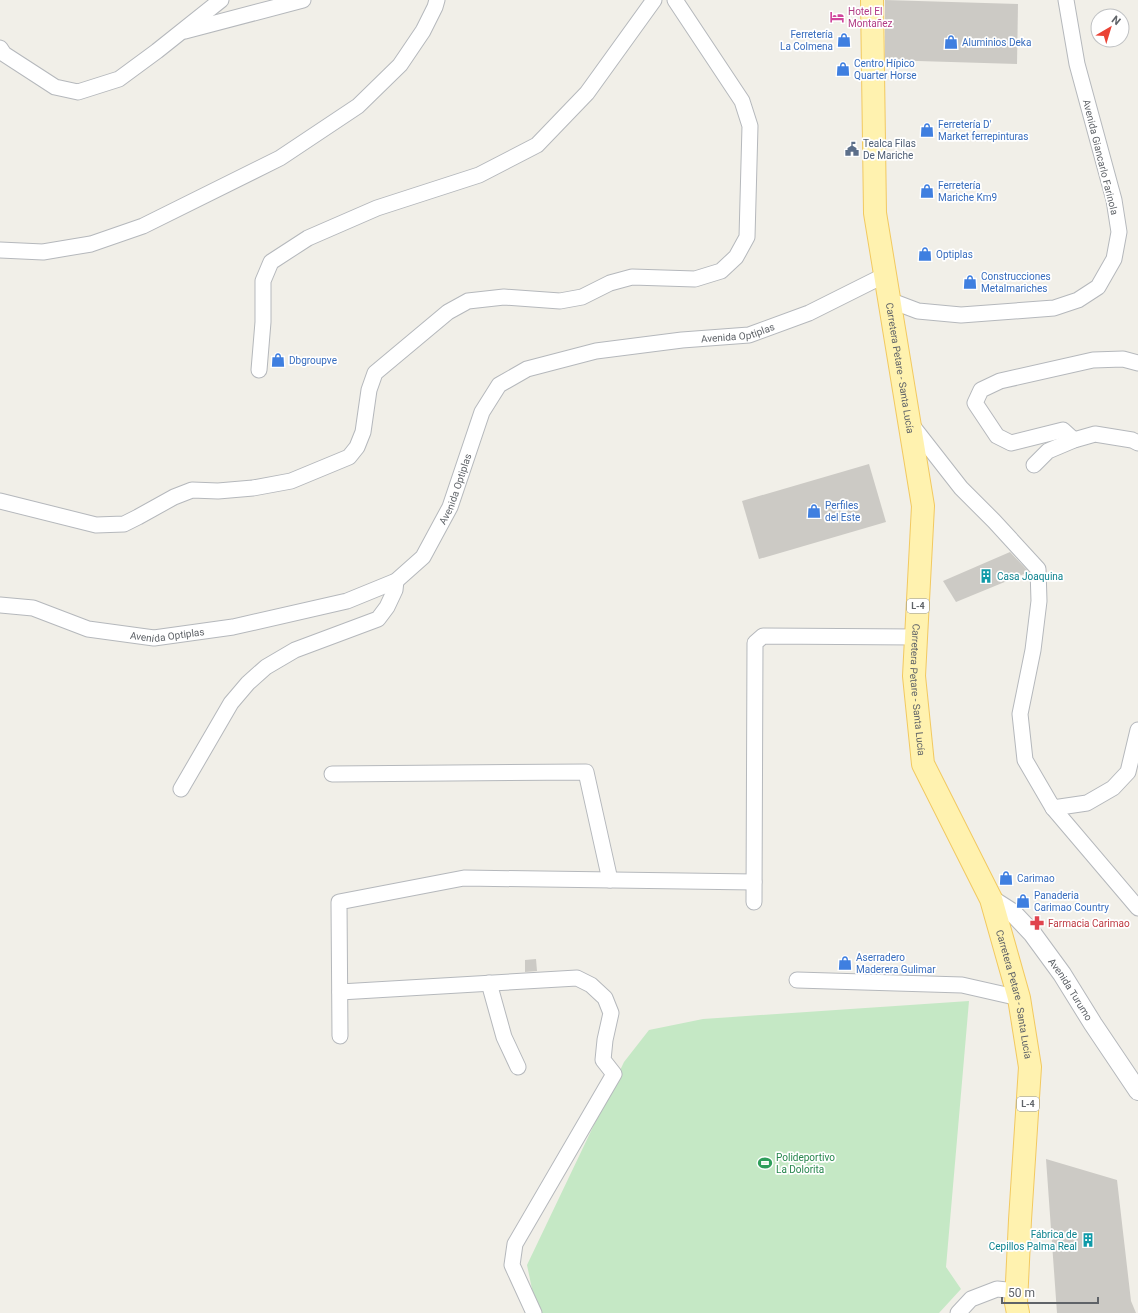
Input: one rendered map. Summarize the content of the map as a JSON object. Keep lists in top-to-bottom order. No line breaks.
{"streets":{"main road":["Carretera Petare - Santa Lucía","L-4"],"street":["Avenida Giancarlo Farinola","Avenida Optiplas","Avenida Turumo"]},"crossings":[["Avenida Giancarlo Farinola","Carretera Petare - Santa Lucía"],["Avenida Optiplas","Carretera Petare - Santa Lucía"],["Carretera Petare - Santa Lucía","Avenida Turumo"]],"places":{"hotel":["Hotel El Montañez"],"shop":["Ferretería La Colmena","Aluminios Deka","Centro Hípico Quarter Horse","Ferretería D' Market ferrepinturas","Ferretería Mariche Km9","Optiplas","Construcciones Metalmariches","Dbgroupve","Perfiles del Este","Carimao","Panaderia Carimao Country","Aserradero Maderera Gulimar"],"public building":["Tealca Filas De Mariche"],"building":["Casa Joaquina","Fábrica de Cepillos Palma Real"],"pharmacy":["Farmacia Carimao"],"sports":["Polideportivo La Dolorita"]},"scale_bar":"50 m","north":"top right"}
